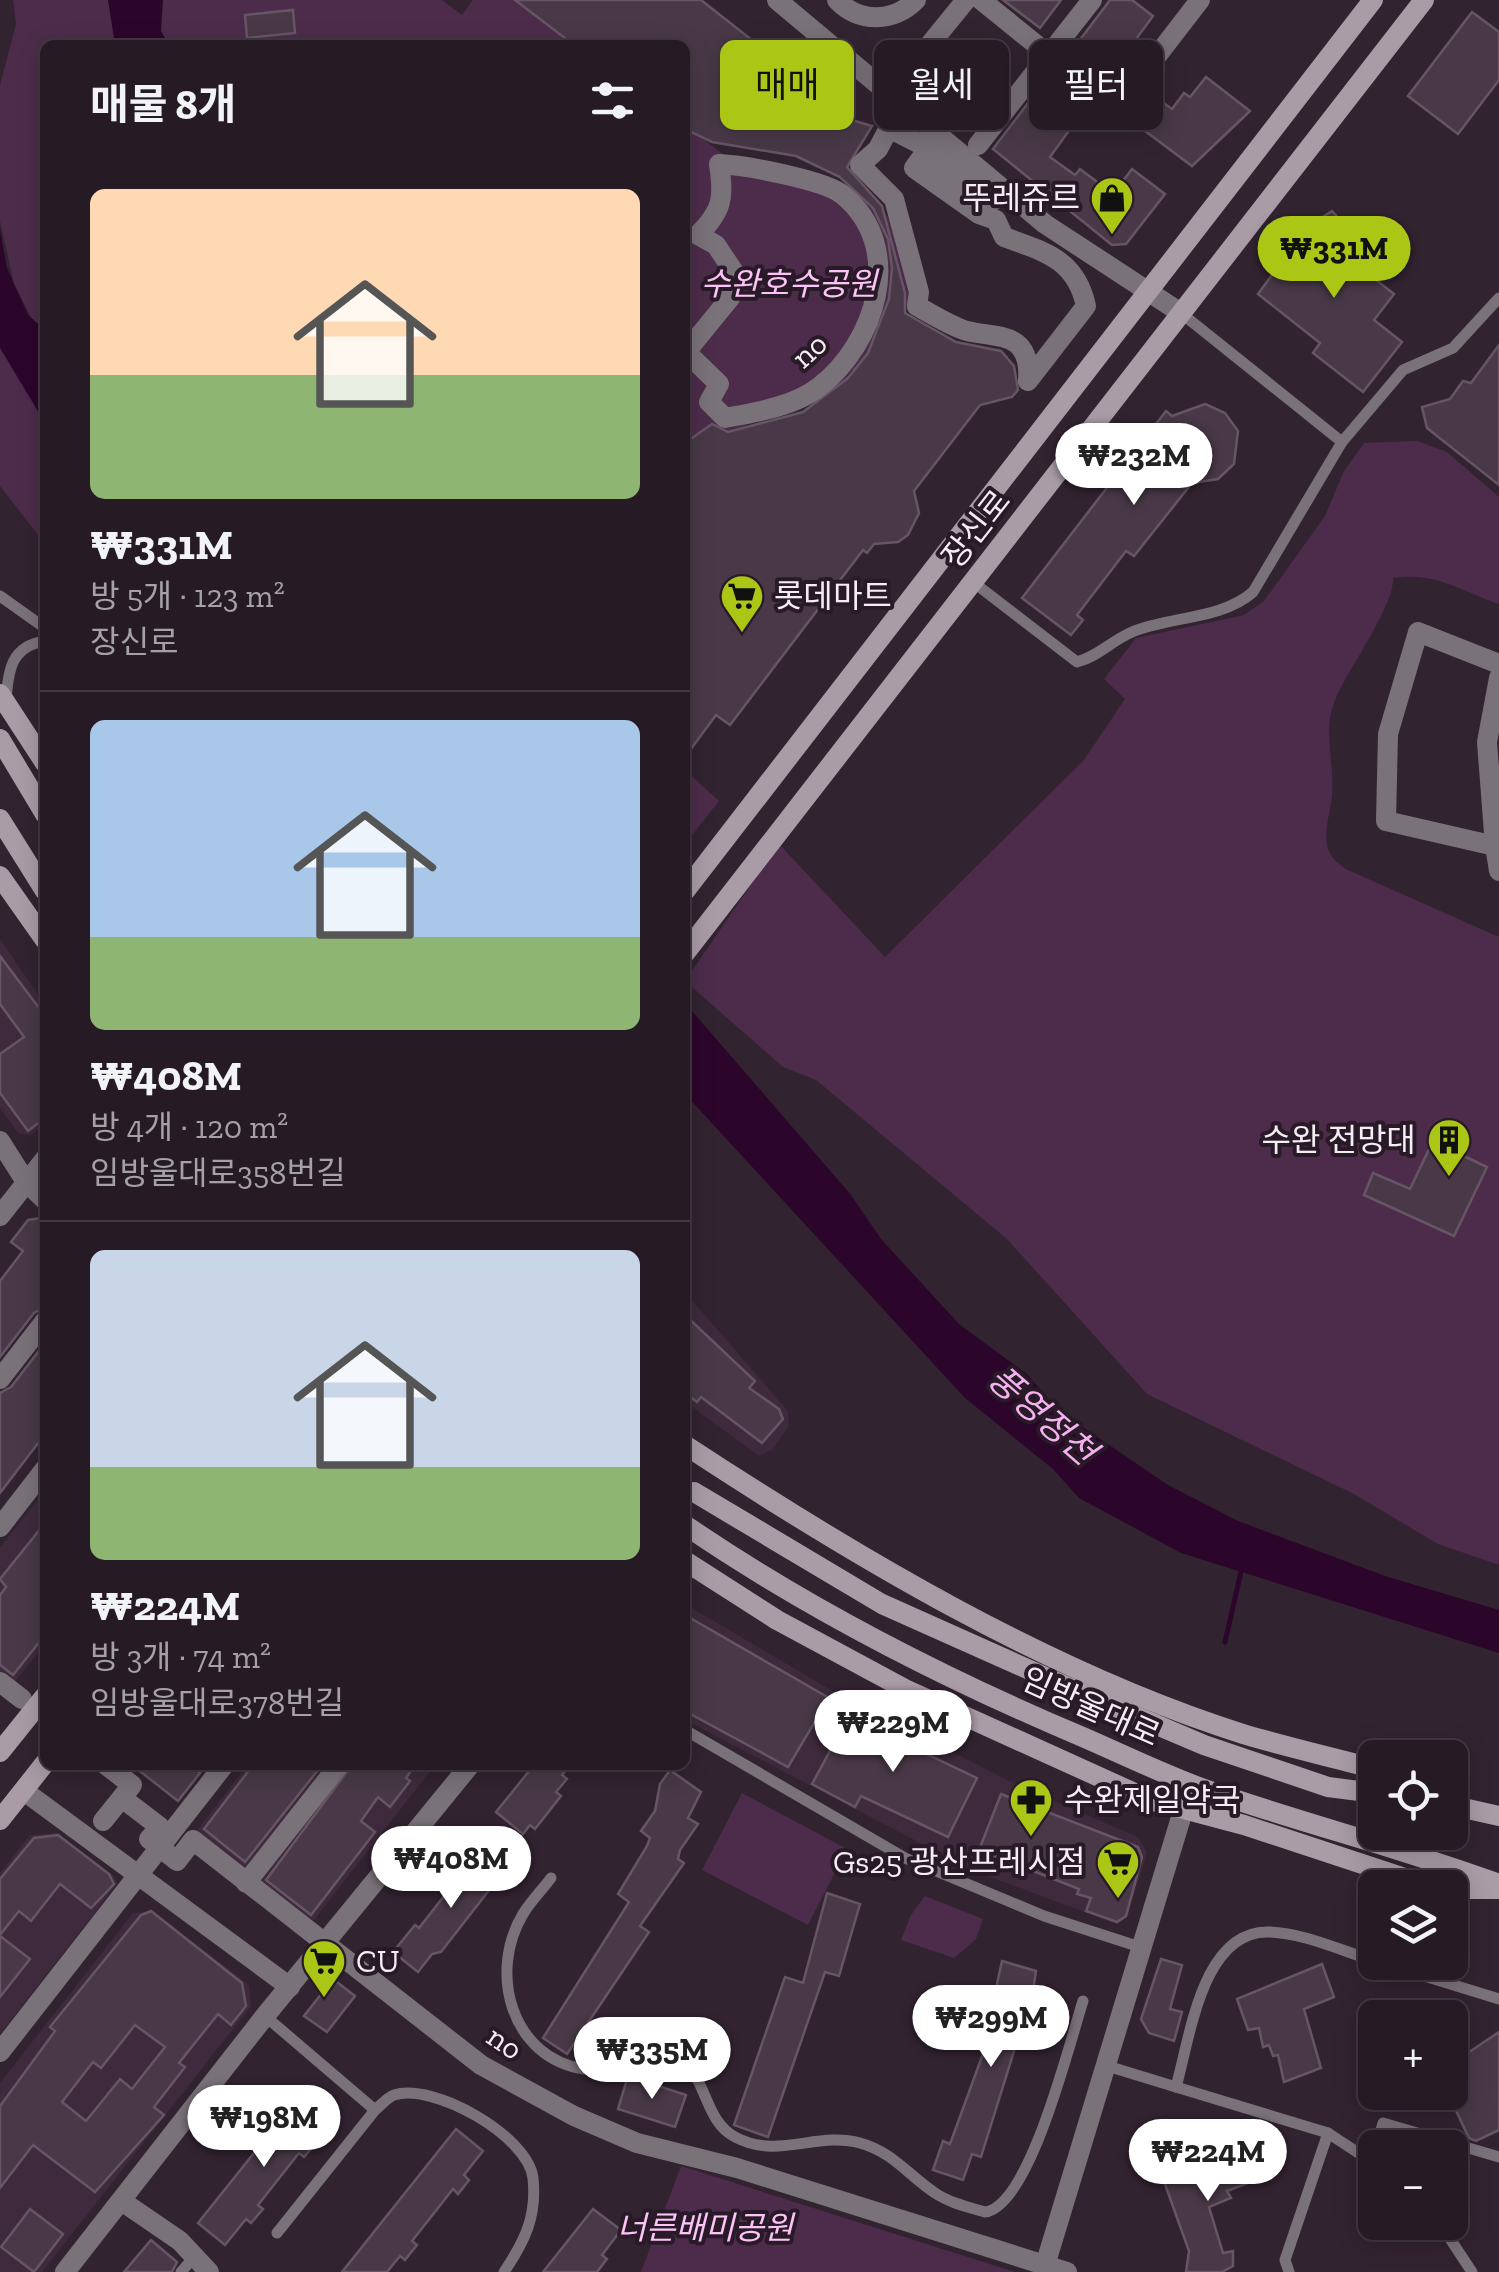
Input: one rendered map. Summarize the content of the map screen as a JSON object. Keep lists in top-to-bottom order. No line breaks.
{"streets":{"main road":["장신로","임방울대로"],"street":["no"]},"water":["풍영정천"],"parks":["수완호수공원","너른배미공원"],"places":{"shop":["뚜레쥬르"],"supermarket":["롯데마트","Gs25 광산프레시점","CU"],"building":["수완 전망대"],"pharmacy":["수완제일약국"]},"page":{"chip":["매매","월세","필터"],"heading":"매물 8개","list":[{"name":"₩331M","note":"방 5개 · 123 m² · 장신로"},{"name":"₩408M","note":"방 4개 · 120 m² · 임방울대로358번길"},{"name":"₩224M","note":"방 3개 · 74 m² · 임방울대로378번길"}],"price":["₩331M","₩232M","₩229M","₩408M","₩299M","₩335M","₩198M","₩224M"],"map_buttons":["+","−"]}}
